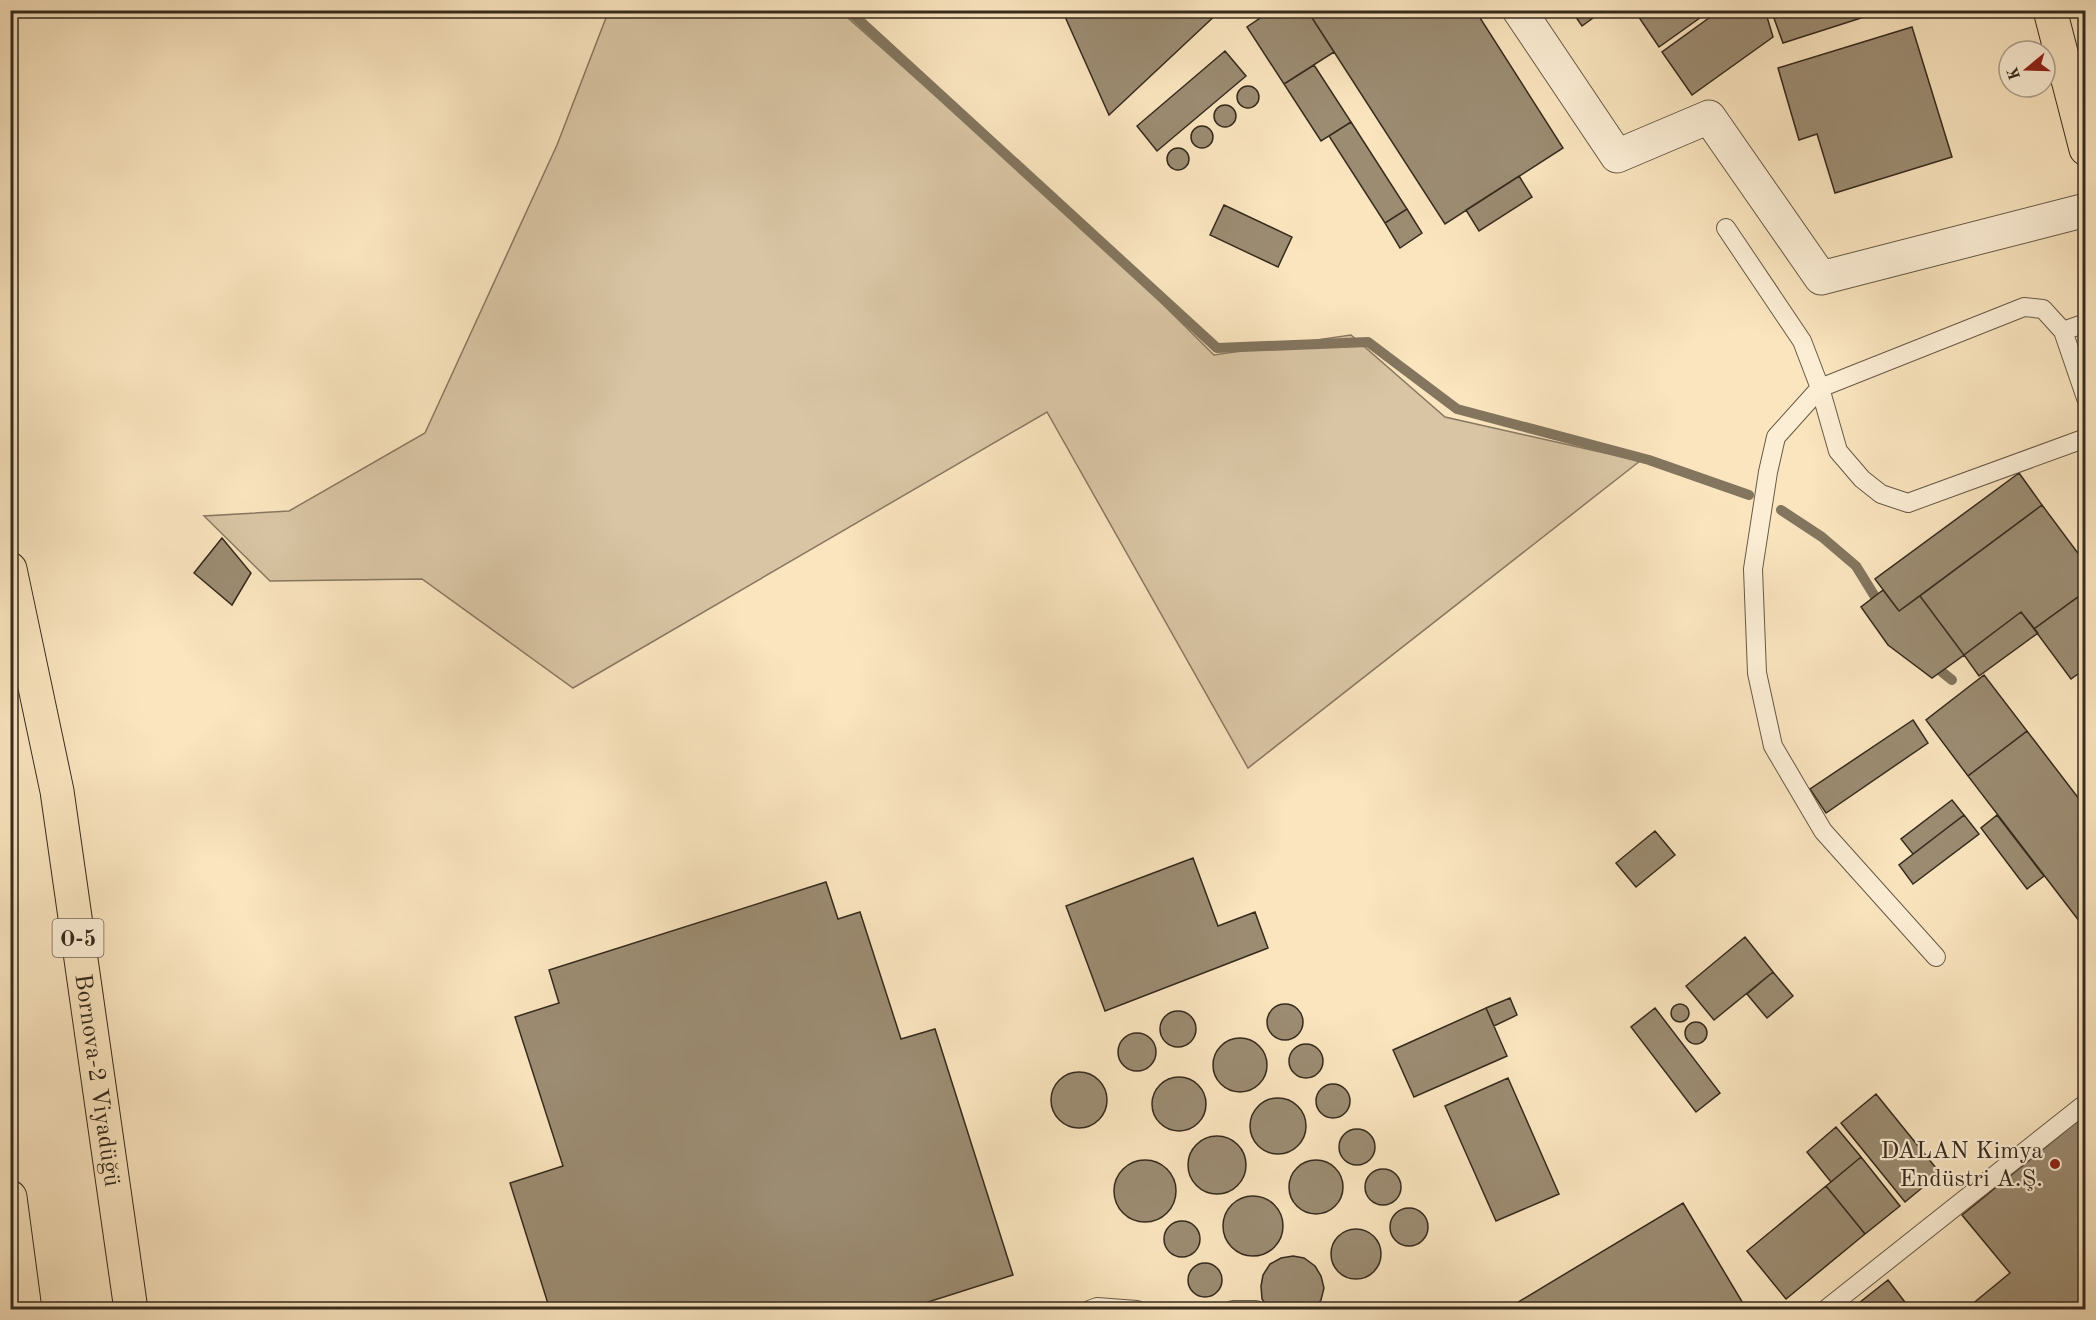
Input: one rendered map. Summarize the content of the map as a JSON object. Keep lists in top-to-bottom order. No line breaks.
{"streets":{"main road":["O-5","Bornova-2 Viyadüğü"]},"places":["DALAN Kimya Endüstri A.Ş."],"north":"left"}
